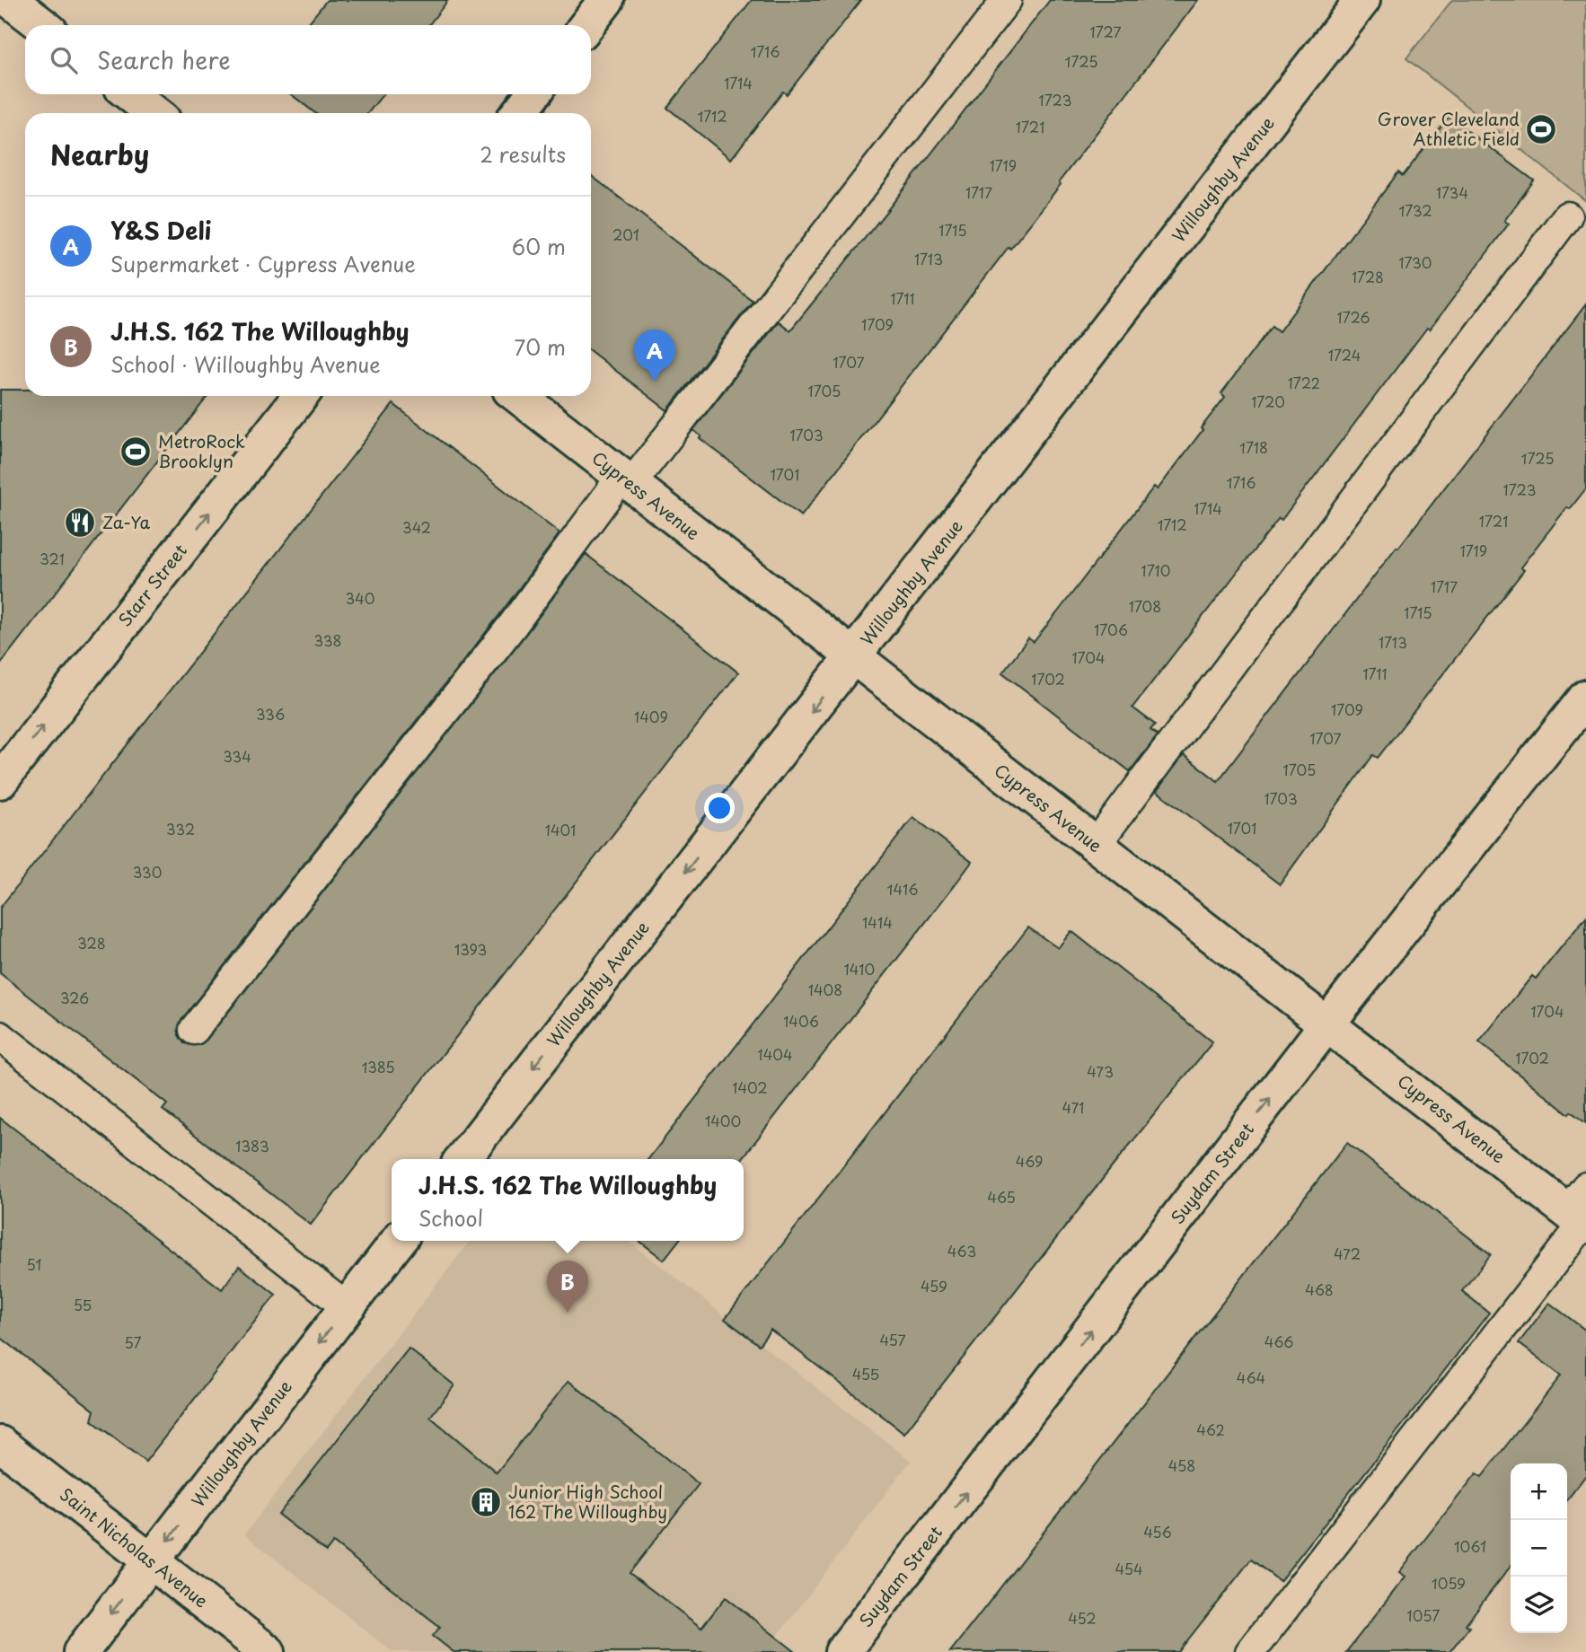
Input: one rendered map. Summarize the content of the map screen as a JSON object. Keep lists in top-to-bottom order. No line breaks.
{"streets":{"street":["Willoughby Avenue","Cypress Avenue","Starr Street","Suydam Street","Saint Nicholas Avenue"]},"crossings":[["Willoughby Avenue","Cypress Avenue"],["Willoughby Avenue","Saint Nicholas Avenue"],["Cypress Avenue","Suydam Street"]],"one_way":["Willoughby Avenue","Starr Street","Suydam Street"],"places":{"sports":["Grover Cleveland Athletic Field","MetroRock Brooklyn"],"restaurant":["Za-Ya"],"building":["Junior High School 162 The Willoughby"]},"house_numbers":["1727","1716","1725","1714","1723","1712","1721","1719","1717","1734","1732","1715","201","1713","1730","1728","1711","1726","1709","1724","1707","1722","1705","1720","1703","1718","1725","1701","1716","1723","1714","1721","1712","342","1719","321","1710","1717","340","1708","1715","1706","338","1713","1704","1711","1702","1709","336","1409","1707","334","1705","1703","1701","332","1401","330","1416","1414","328","1393","1410","1408","326","1704","1406","1404","1702","1385","473","1402","471","1400","1383","469","465","463","472","51","459","468","55","457","466","57","455","464","462","458","456","1061","454","1059","1057","452"],"page":{"search":"Search here","heading":["Nearby","2 results"],"list":[{"mark":"A","name":"Y&S Deli","note":"Supermarket · Cypress Avenue","value":"60 m"},{"mark":"B","name":"J.H.S. 162 The Willoughby","note":"School · Willoughby Avenue","value":"70 m"}],"pins":["A","B"],"popup":["J.H.S. 162 The Willoughby","School"],"map_buttons":["+","−"]}}
